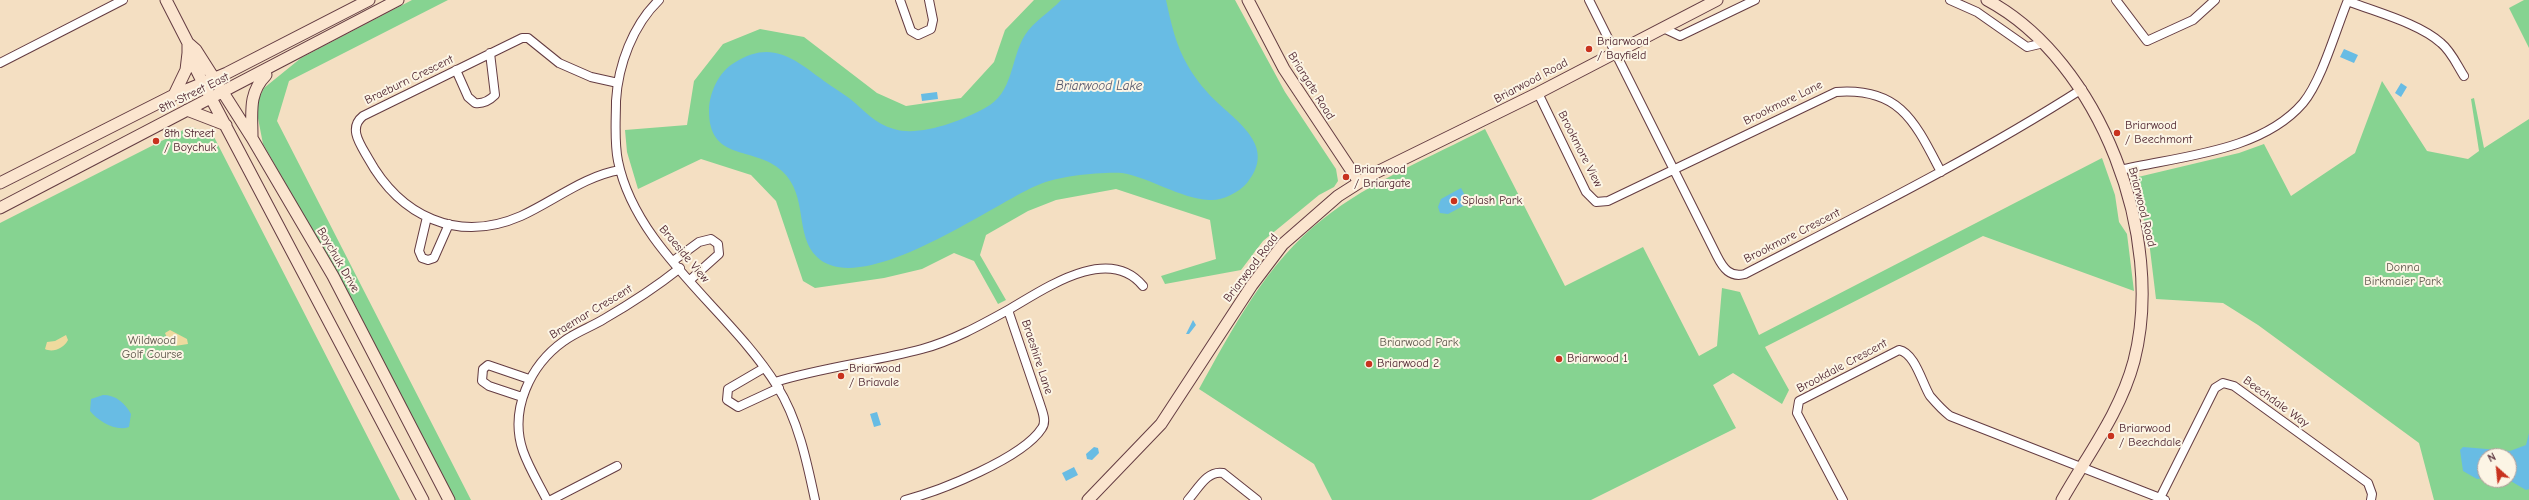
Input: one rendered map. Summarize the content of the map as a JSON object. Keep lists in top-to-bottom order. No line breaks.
{"streets":{"main road":["Briarwood Road","Briargate Road","8th Street East","Boychuk Drive"],"street":["Braeburn Crescent","Brookmore Lane","Brookmore View","Brookmore Crescent","Braeside View","Braemar Crescent","Braeshire Lane","Brookdale Crescent","Beechdale Way"]},"crossings":[["Braeburn Crescent","Braeside View"],["Briarwood Road","Briargate Road"],["Briarwood Road","Brookmore View"],["Briarwood Road","Brookmore Crescent"],["Briarwood Road","Brookdale Crescent"],["8th Street East","Boychuk Drive"],["Brookmore Lane","Brookmore View"],["Brookmore Lane","Brookmore Crescent"],["Brookmore View","Brookmore Crescent"],["Braeside View","Braemar Crescent"],["Braeside View","Braeshire Lane"]],"water":["Briarwood Lake"],"parks":["Donna Birkmaier Park","Wildwood Golf Course","Briarwood Park"],"places":["Briarwood / Bayfield","Briarwood / Beechmont","8th Street / Boychuk","Briarwood / Briargate","Splash Park","Briarwood 1","Briarwood 2","Briarwood / Briavale","Briarwood / Beechdale"],"north":"top left"}
